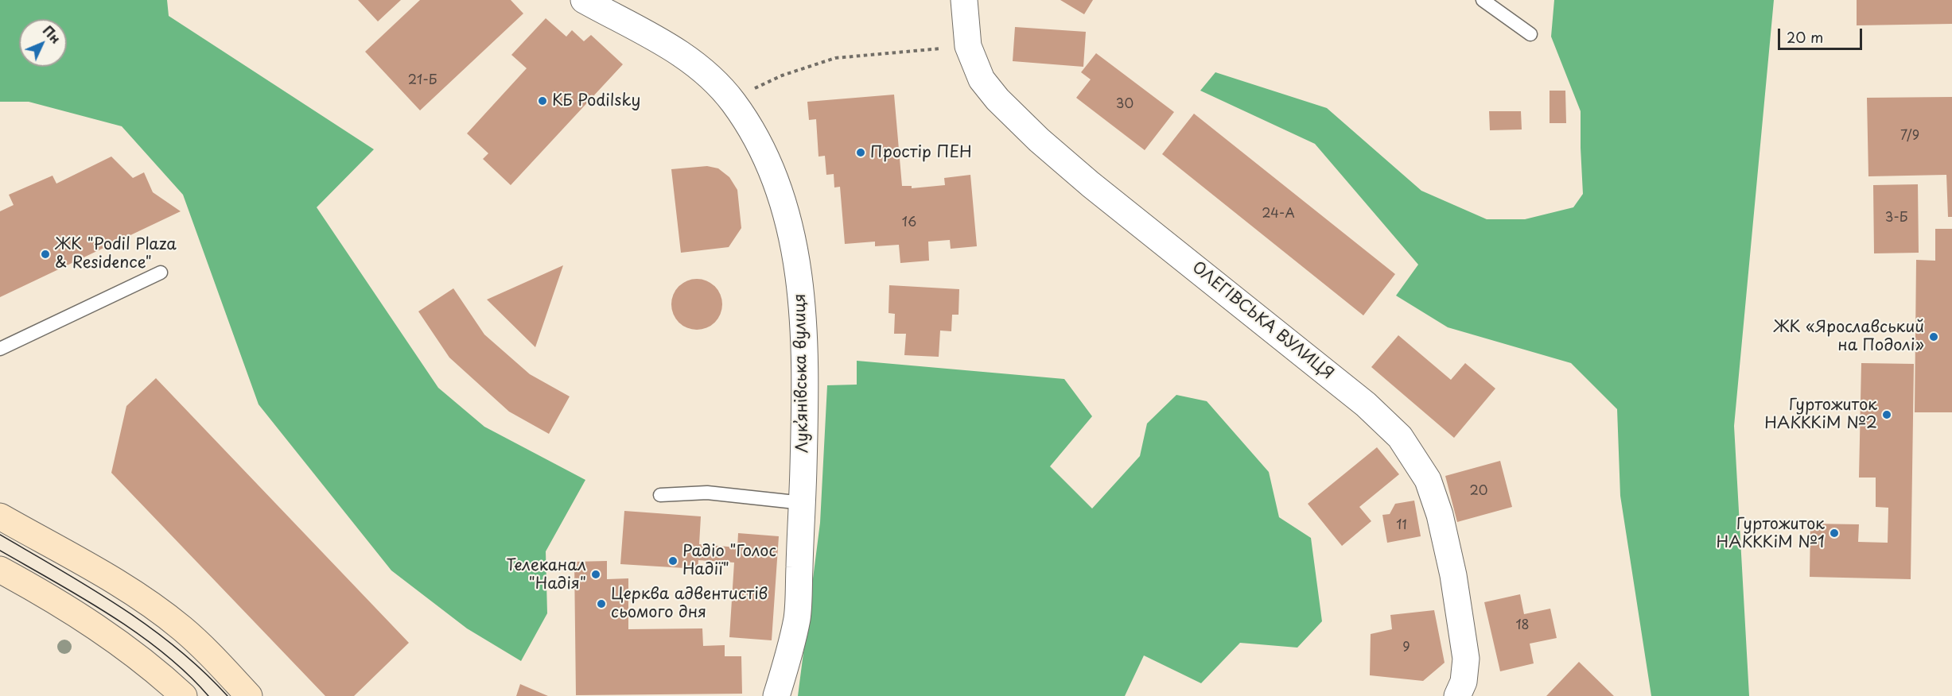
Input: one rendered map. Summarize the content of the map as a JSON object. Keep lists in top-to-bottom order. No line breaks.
{"streets":{"street":["ОЛЕГІВСЬКА ВУЛИЦЯ","Лукʼянівська вулиця"]},"places":["КБ Podilsky","Простір ПЕН","ЖК \"Podil Plaza & Residence\"","ЖК «Ярославський на Подолі»","Гуртожиток НАКККіМ №2","Гуртожиток НАКККіМ №1","Радіо \"Голос Надії\"","Телеканал \"Надія\"","Церква адвентистів сьомого дня"],"house_numbers":["21-Б","30","7/9","24-А","3-Б","16","20","11","18","9"],"scale_bar":"20 m","north":"top right"}
